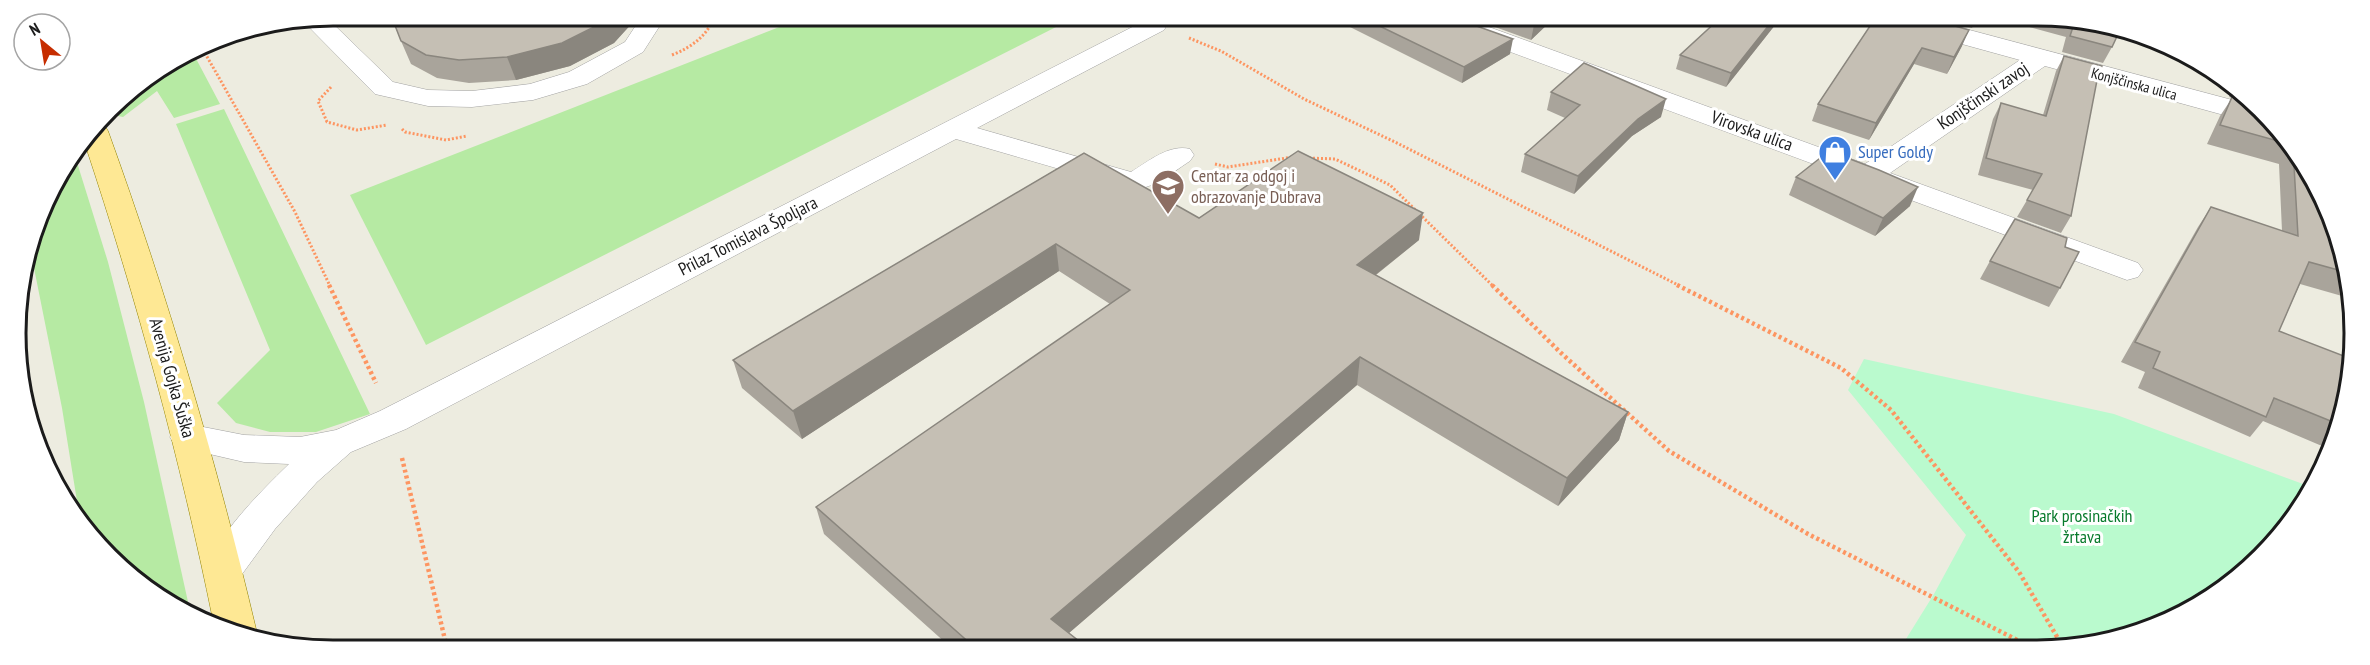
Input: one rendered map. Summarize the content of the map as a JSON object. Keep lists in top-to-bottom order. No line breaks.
{"streets":{"main road":["Avenija Gojka Šuška"],"street":["Konjščinska ulica","Konjščinski zavoj","Virovska ulica","Prilaz Tomislava Špoljara"]},"crossings":[["Konjščinska ulica","Konjščinski zavoj"],["Konjščinski zavoj","Virovska ulica"],["Prilaz Tomislava Špoljara","Avenija Gojka Šuška"]],"parks":["Park prosinačkih žrtava"],"places":{"shop":["Super Goldy"],"school or university":["Centar za odgoj i obrazovanje Dubrava"]},"north":"top left"}
